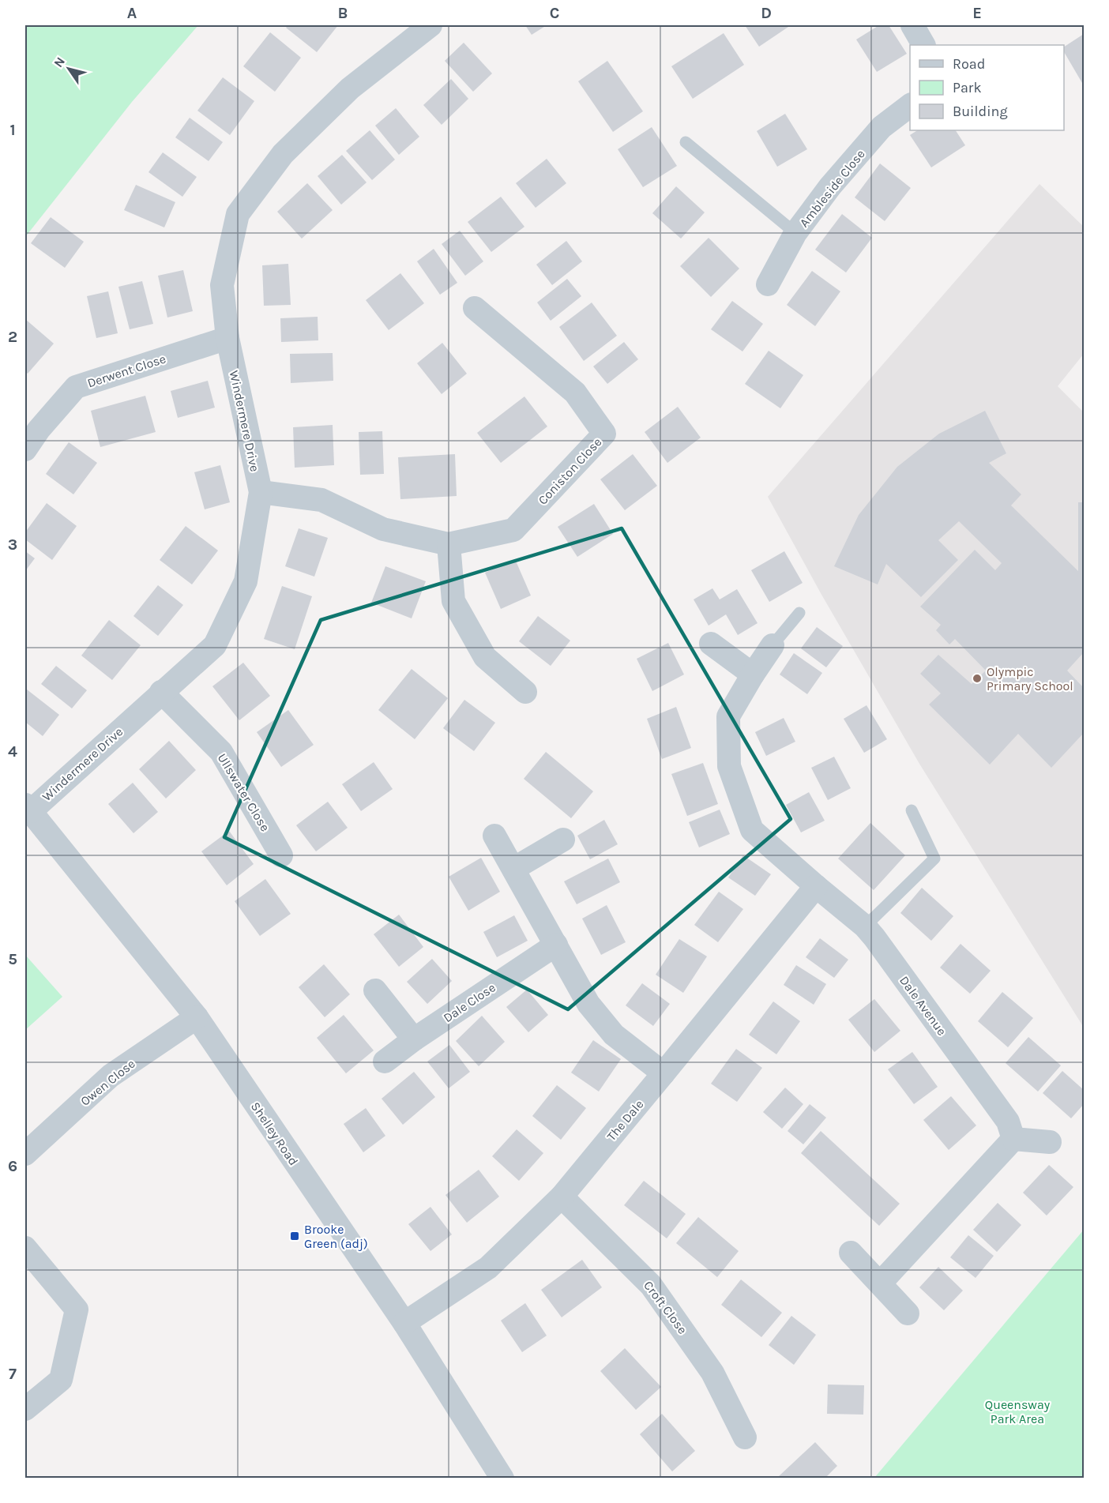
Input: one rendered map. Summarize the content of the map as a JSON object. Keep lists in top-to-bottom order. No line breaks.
{"streets":{"street":["Ambleside Close","Derwent Close","Windermere Drive","Coniston Close","Ullswater Close","Dale Close","Dale Avenue","Owen Close","The Dale","Shelley Road","Croft Close"]},"crossings":[["Derwent Close","Windermere Drive"],["Windermere Drive","Coniston Close"],["Windermere Drive","Ullswater Close"],["Windermere Drive","Shelley Road"],["Dale Avenue","The Dale"],["Owen Close","Shelley Road"],["The Dale","Shelley Road"],["The Dale","Croft Close"]],"parks":["Queensway Park Area"],"places":{"other":["Olympic Primary School"],"transit":["Brooke Green (adj)"]},"legend":["Road","Park","Building"],"north":"top left","grid":{"columns":["A","B","C","D","E"],"rows":["1","2","3","4","5","6","7"]}}
